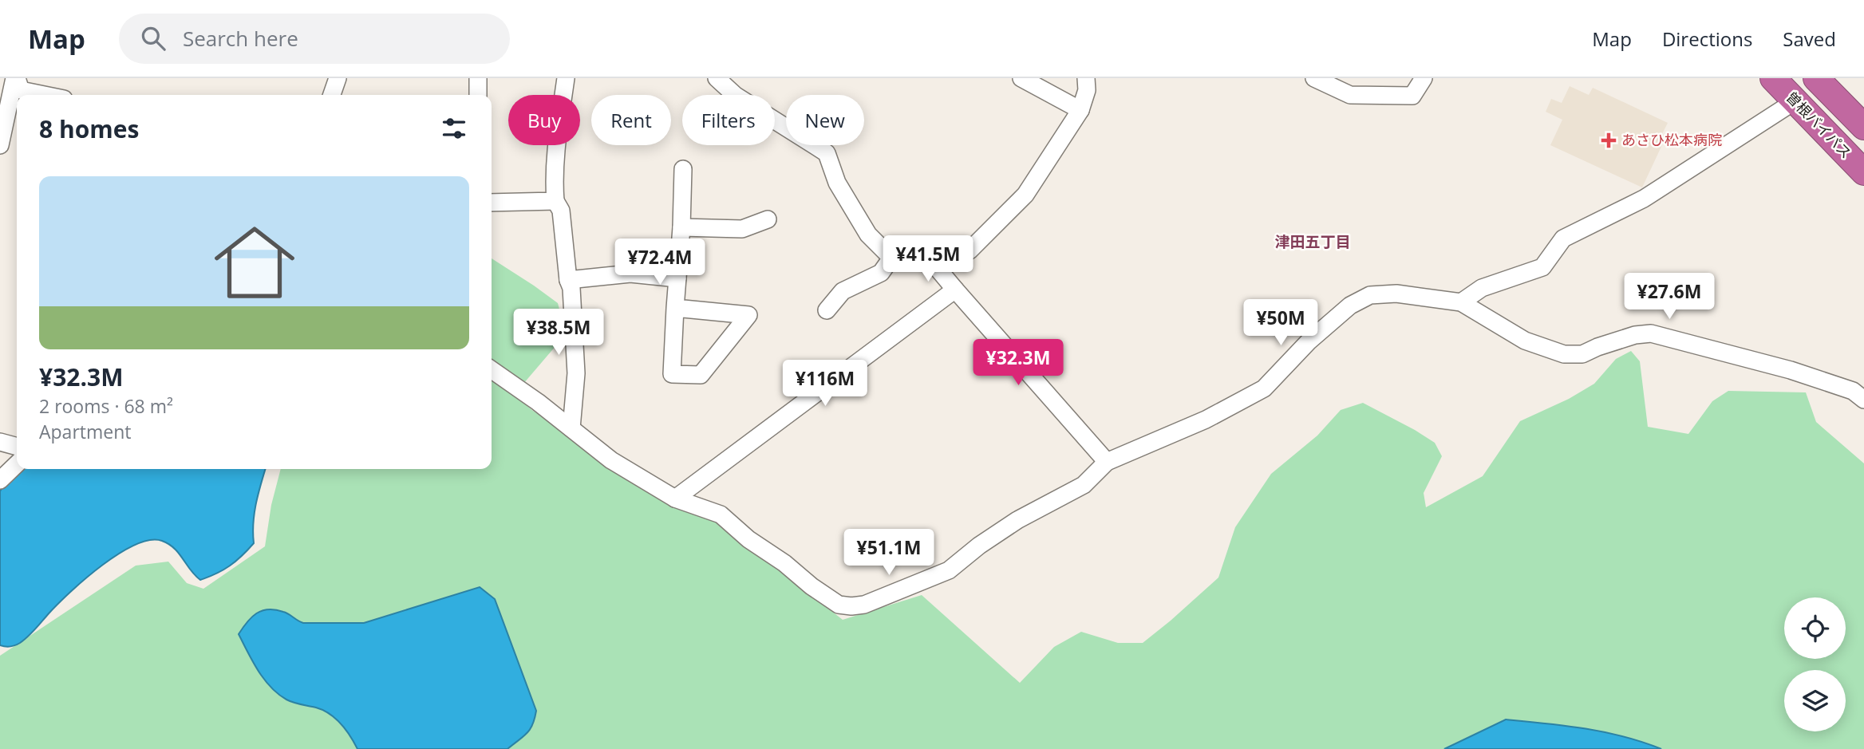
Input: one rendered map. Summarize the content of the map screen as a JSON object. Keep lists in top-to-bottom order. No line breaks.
{"streets":{"highway":["曽根バイパス"]},"districts":["津田五丁目"],"places":{"health":["あさひ松本病院"]},"page":{"header":"Map","search":"Search here","nav":["Map","Directions","Saved"],"chip":["Buy","Rent","Filters","New"],"heading":"8 homes","list":[{"name":"¥32.3M","note":"2 rooms · 68 m² · Apartment"}],"price":["¥41.5M","¥72.4M","¥27.6M","¥50M","¥38.5M","¥32.3M","¥116M","¥51.1M"]}}
